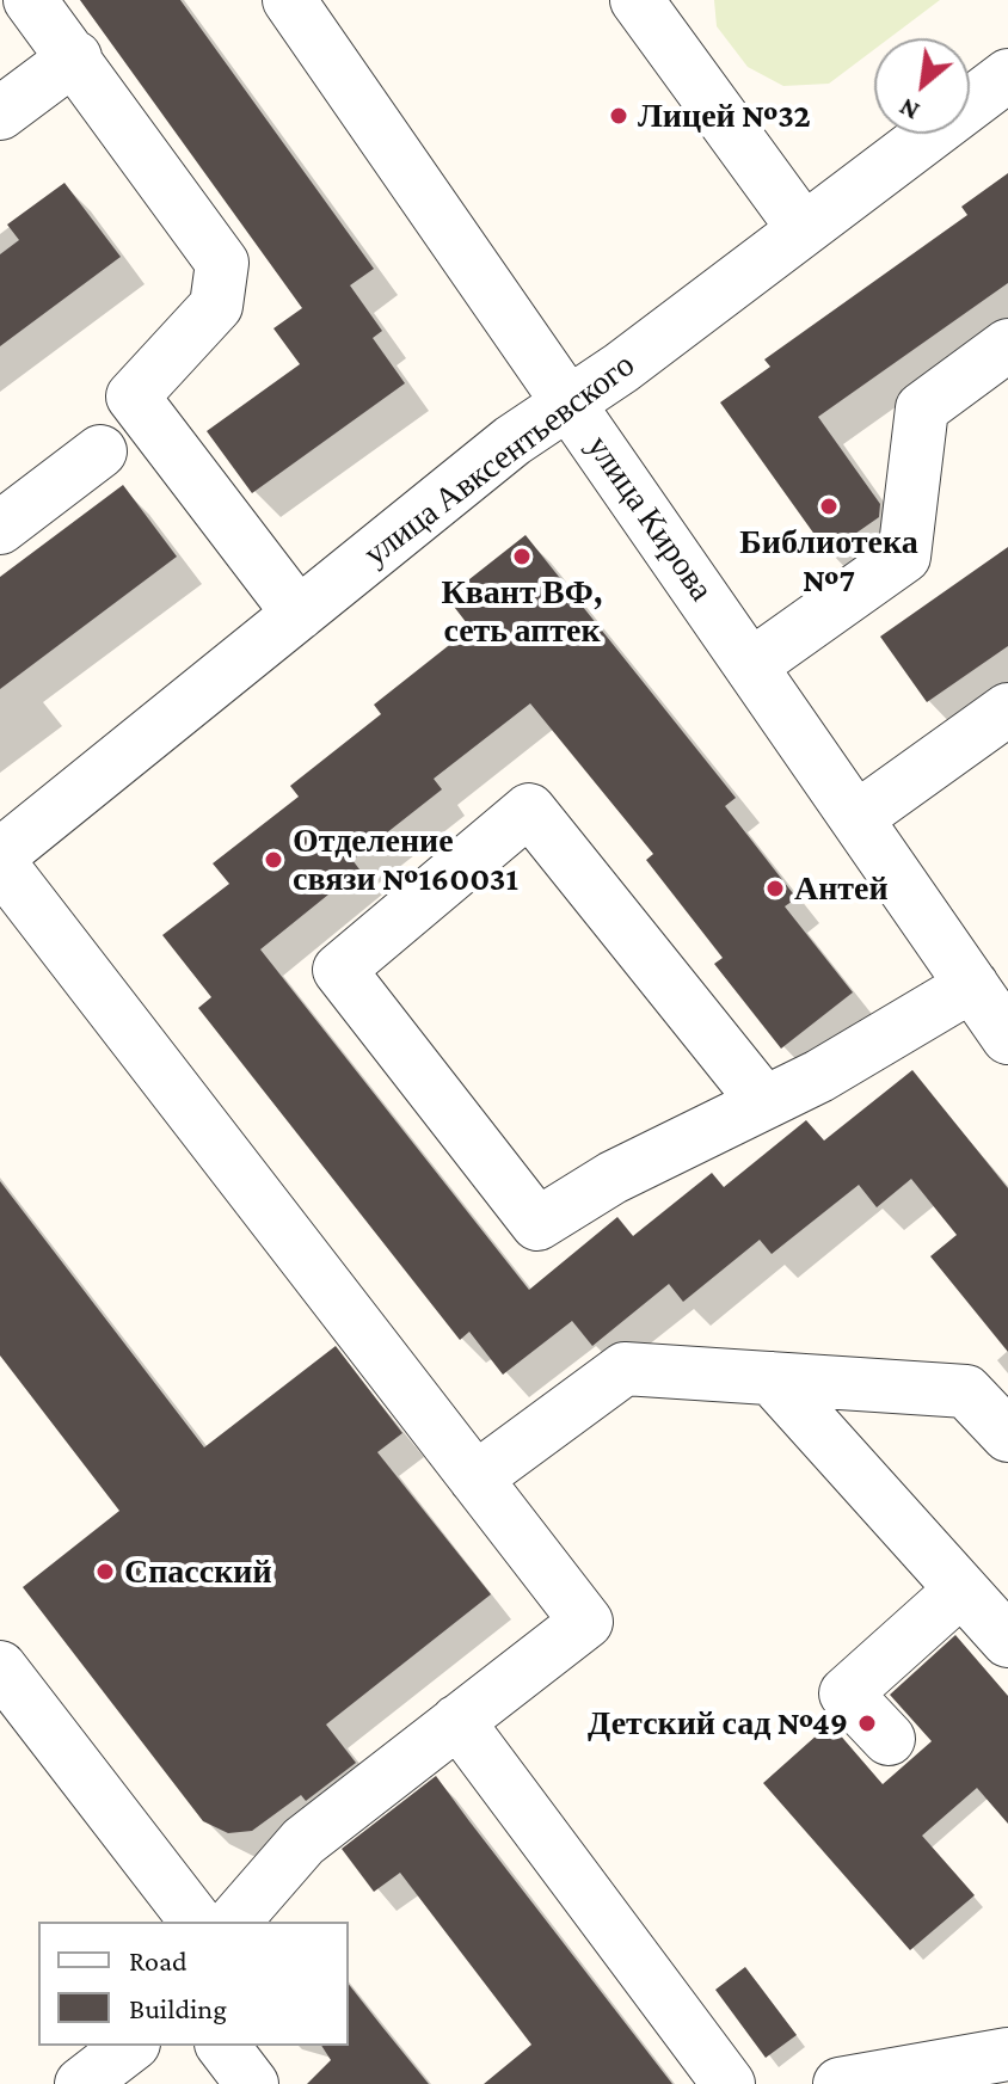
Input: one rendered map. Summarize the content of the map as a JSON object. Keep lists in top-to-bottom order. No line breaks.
{"streets":{"street":["улица Авксентьевского","улица Кирова"]},"crossings":[["улица Авксентьевского","улица Кирова"]],"places":["Лицей №32","Библиотека №7","Квант ВФ, сеть аптек","Отделение связи №160031","Антей","Спасский","Детский сад №49"],"legend":["Road","Building"],"north":"bottom left"}
